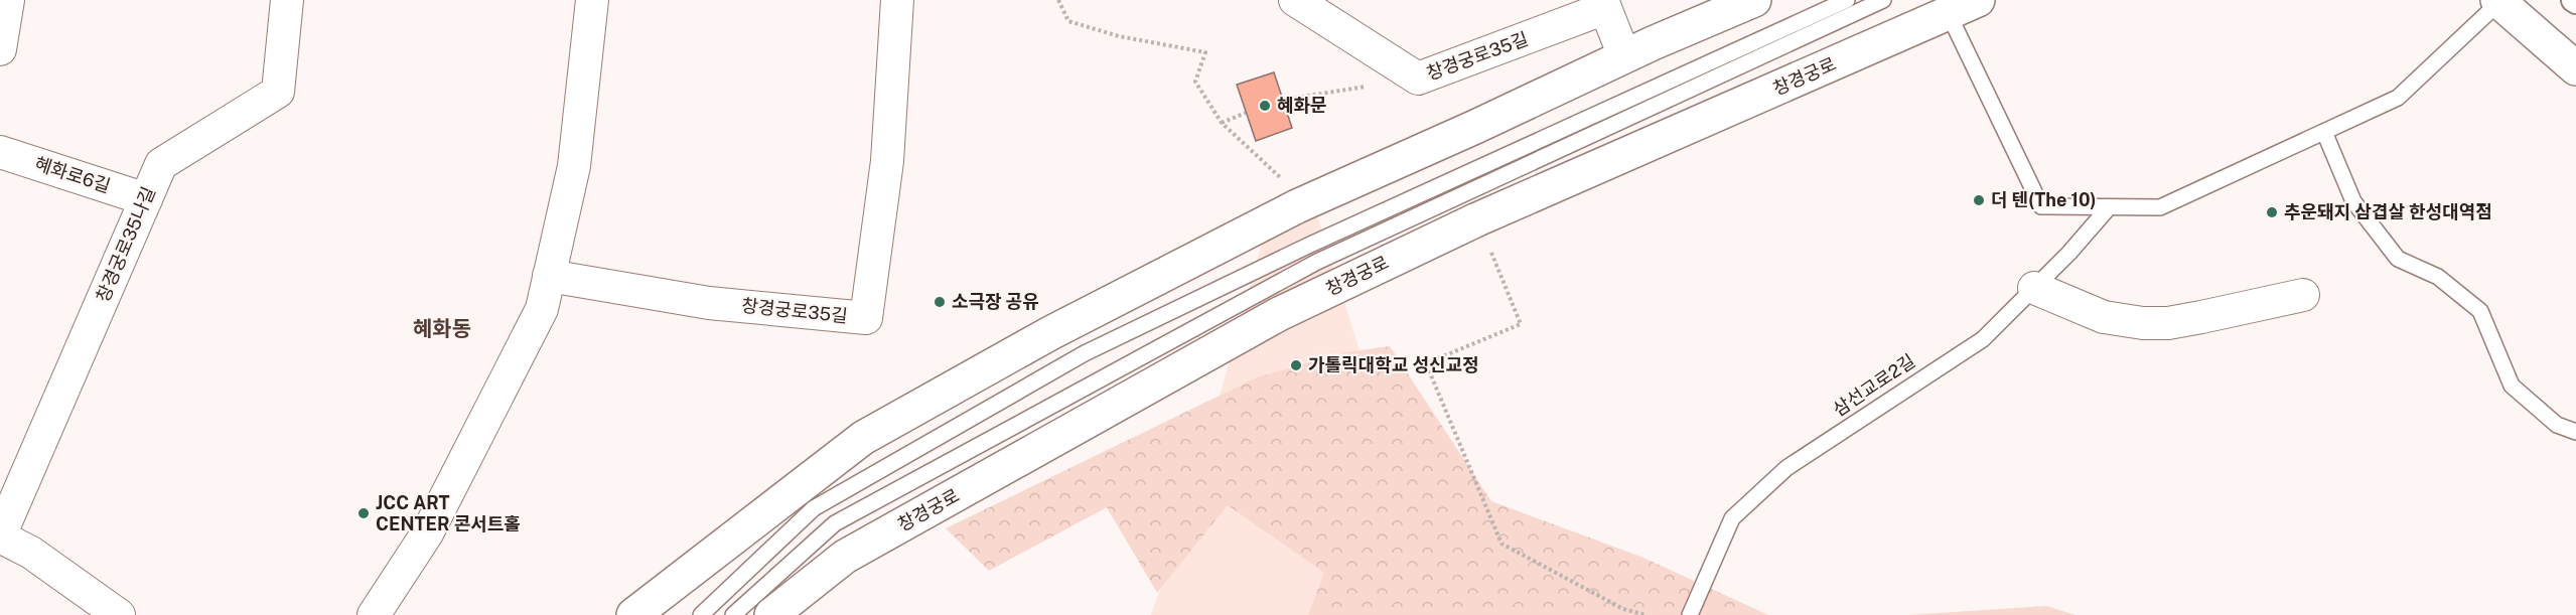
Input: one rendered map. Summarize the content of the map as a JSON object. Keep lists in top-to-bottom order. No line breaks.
{"streets":{"main road":["창경궁로"],"street":["창경궁로35길","혜화로6길","창경궁로35나길"],"lane":["삼선교로2길"]},"crossings":[["혜화로6길","창경궁로35나길"]],"districts":["혜화동"],"places":["혜화문","더 텐(The 10)","추운돼지 삼겹살 한성대역점","소극장 공유","가톨릭대학교 성신교정","JCC ART CENTER 콘서트홀"]}
